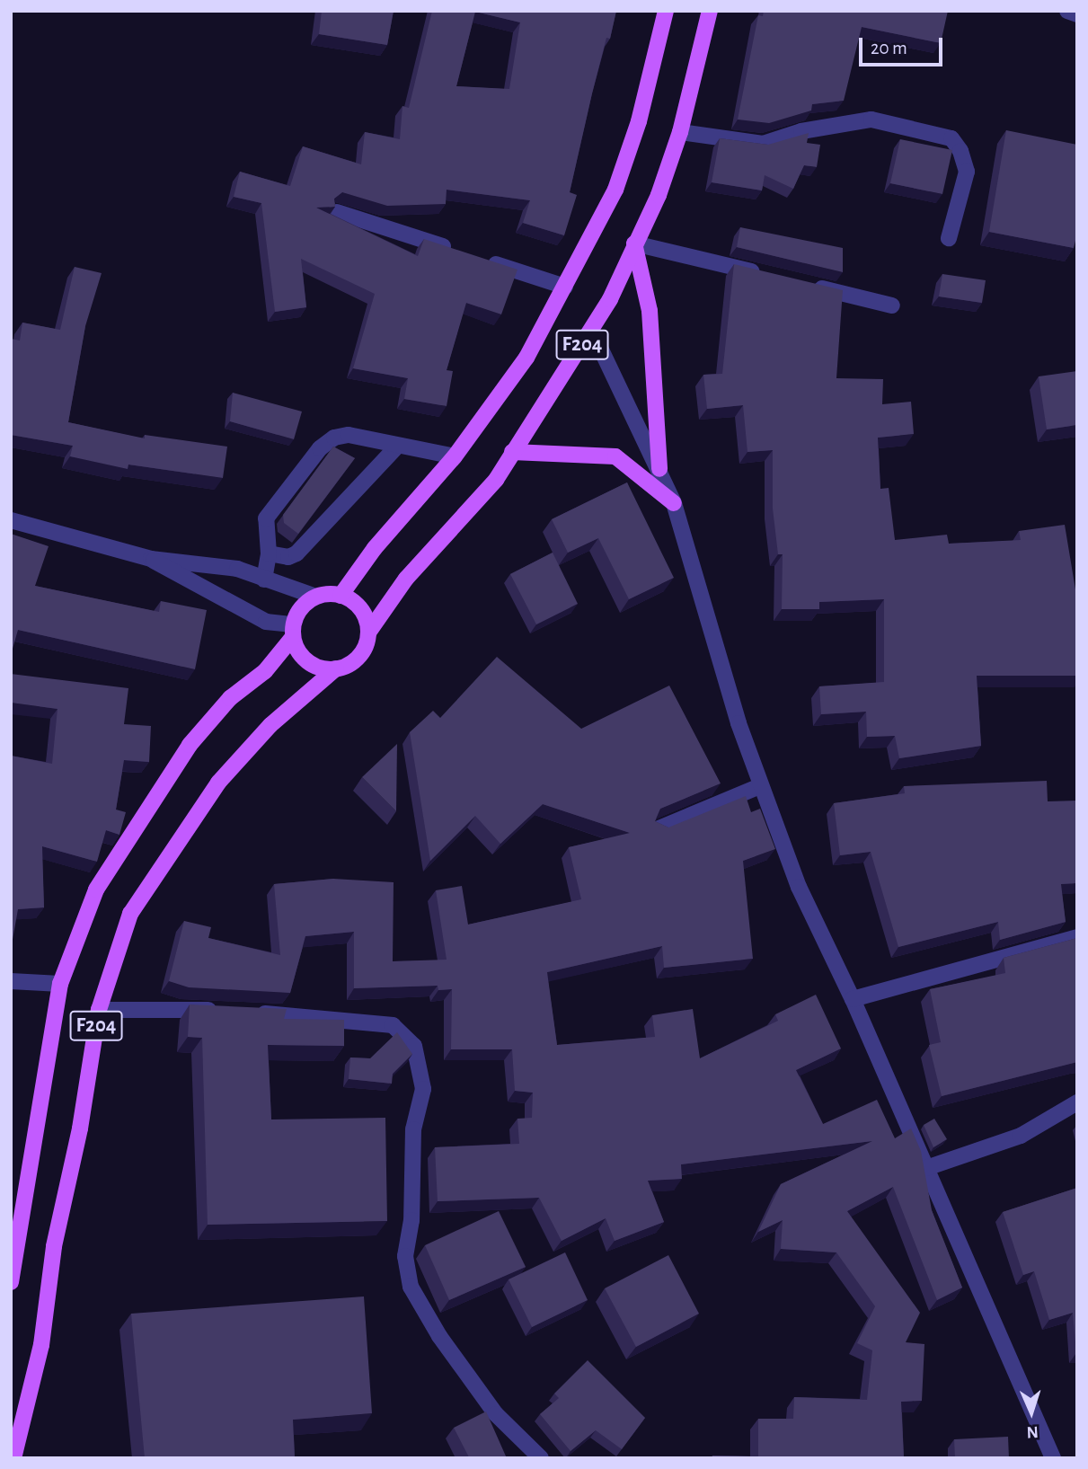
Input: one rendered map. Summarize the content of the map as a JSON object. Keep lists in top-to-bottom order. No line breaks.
{"streets":{"main road":["F204"]},"scale_bar":"20 m","north":"bottom"}
